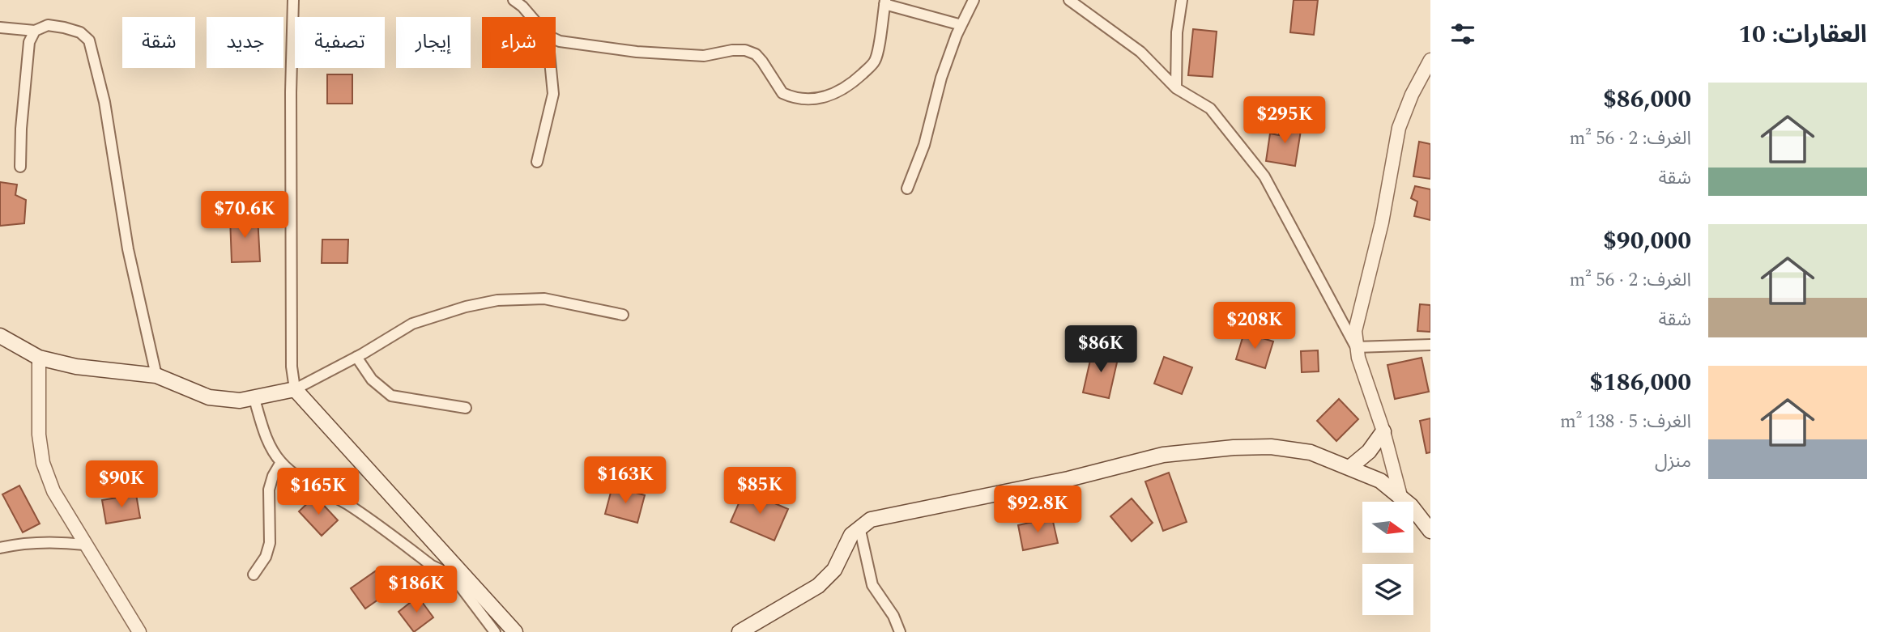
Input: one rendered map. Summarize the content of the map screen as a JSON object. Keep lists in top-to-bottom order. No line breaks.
{"north":"right","page":{"heading":"العقارات: 10","chip":["شراء","إيجار","تصفية","جديد","شقة"],"list":[{"name":"$86,000","note":"الغرف: 2 · 56 m² · شقة"},{"name":"$90,000","note":"الغرف: 2 · 56 m² · شقة"},{"name":"$186,000","note":"الغرف: 5 · 138 m² · منزل"}],"price":["$295K","$70.6K","$208K","$86K","$163K","$90K","$85K","$165K","$92.8K","$186K"]}}
